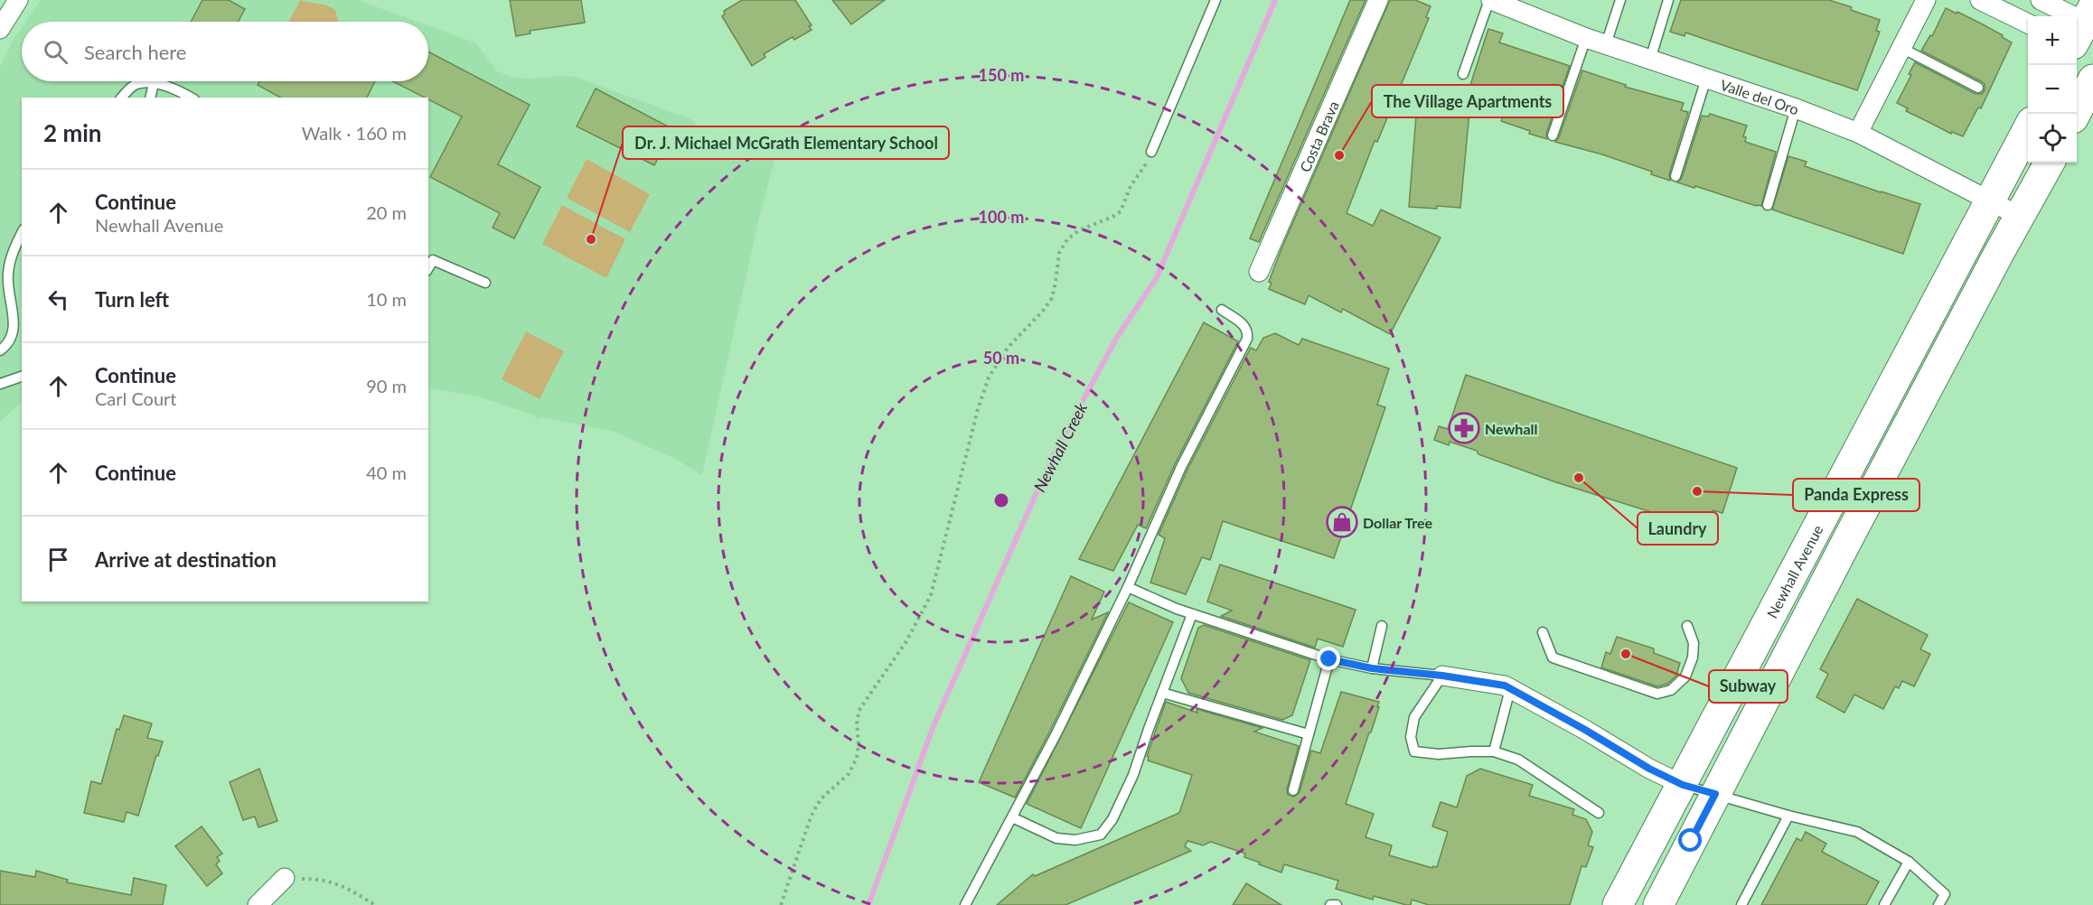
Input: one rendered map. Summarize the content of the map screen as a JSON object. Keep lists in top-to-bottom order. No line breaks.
{"streets":{"main road":["Newhall Avenue"],"street":["Valle del Oro","Costa Brava"]},"crossings":[["Valle del Oro","Newhall Avenue"]],"water":["Newhall Creek"],"places":{"other":["The Village Apartments","Dr. J. Michael McGrath Elementary School","Laundry","Panda Express","Subway"],"pharmacy":["Newhall"],"shop":["Dollar Tree"]},"page":{"map_buttons":["+","−"],"search":"Search here","heading":["2 min","Walk · 160 m"],"list":[["Continue","Newhall Avenue","20 m"],["Turn left","10 m"],["Continue","Carl Court","90 m"],["Continue","40 m"],"Arrive at destination"]},"rings":["150 m","100 m","50 m"]}
